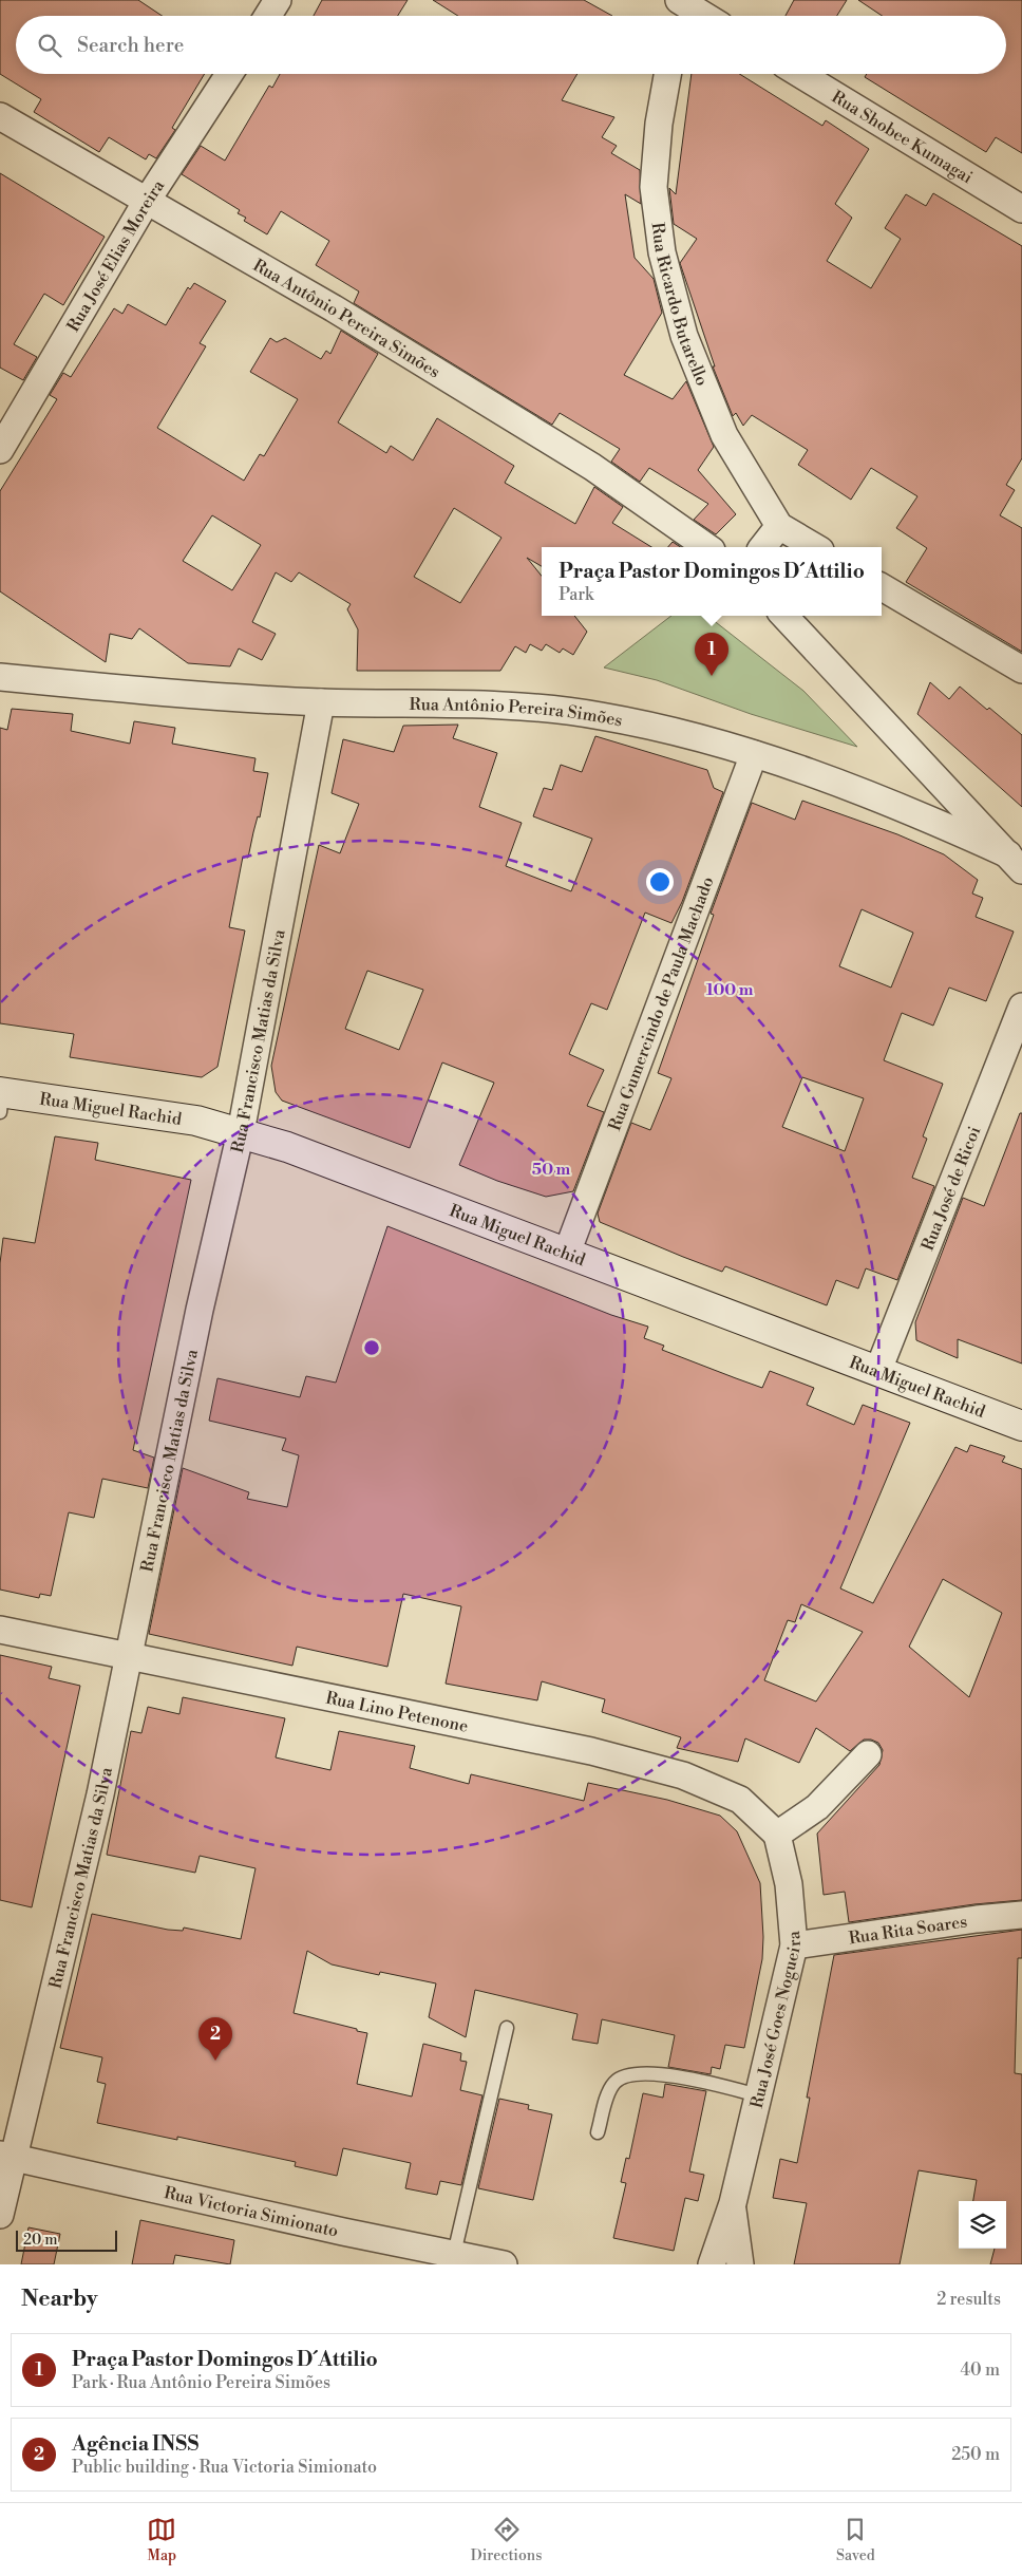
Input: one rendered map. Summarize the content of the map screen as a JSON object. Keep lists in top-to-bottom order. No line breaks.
{"streets":{"main road":["Rua Miguel Rachid"],"street":["Rua Shobee Kumagai","Rua José Elias Moreira","Rua Ricardo Butarello","Rua Antônio Pereira Simões","Rua Gumercindo de Paula Machado","Rua Francisco Matias da Silva","Rua José de Ricoi","Rua Lino Petenone","Rua Rita Soares","Rua José Goes Nogueira","Rua Victoria Simionato"]},"crossings":[["Rua José Elias Moreira","Rua Antônio Pereira Simões"],["Rua Antônio Pereira Simões","Rua Gumercindo de Paula Machado"],["Rua Antônio Pereira Simões","Rua Francisco Matias da Silva"],["Rua Gumercindo de Paula Machado","Rua Miguel Rachid"],["Rua Francisco Matias da Silva","Rua Miguel Rachid"],["Rua Francisco Matias da Silva","Rua Lino Petenone"],["Rua Francisco Matias da Silva","Rua Victoria Simionato"],["Rua Miguel Rachid","Rua José de Ricoi"],["Rua Lino Petenone","Rua José Goes Nogueira"],["Rua Rita Soares","Rua José Goes Nogueira"]],"scale_bar":"20 m","page":{"search":"Search here","popup":["Praça Pastor Domingos D´Attilio","Park"],"pins":["1","2"],"scale":"20 m","heading":["Nearby","2 results"],"list":[{"mark":"1","name":"Praça Pastor Domingos D´Attilio","note":"Park · Rua Antônio Pereira Simões","value":"40 m"},{"mark":"2","name":"Agência INSS","note":"Public building · Rua Victoria Simionato","value":"250 m"}],"nav":["Map","Directions","Saved"]},"rings":["100 m","50 m"]}
